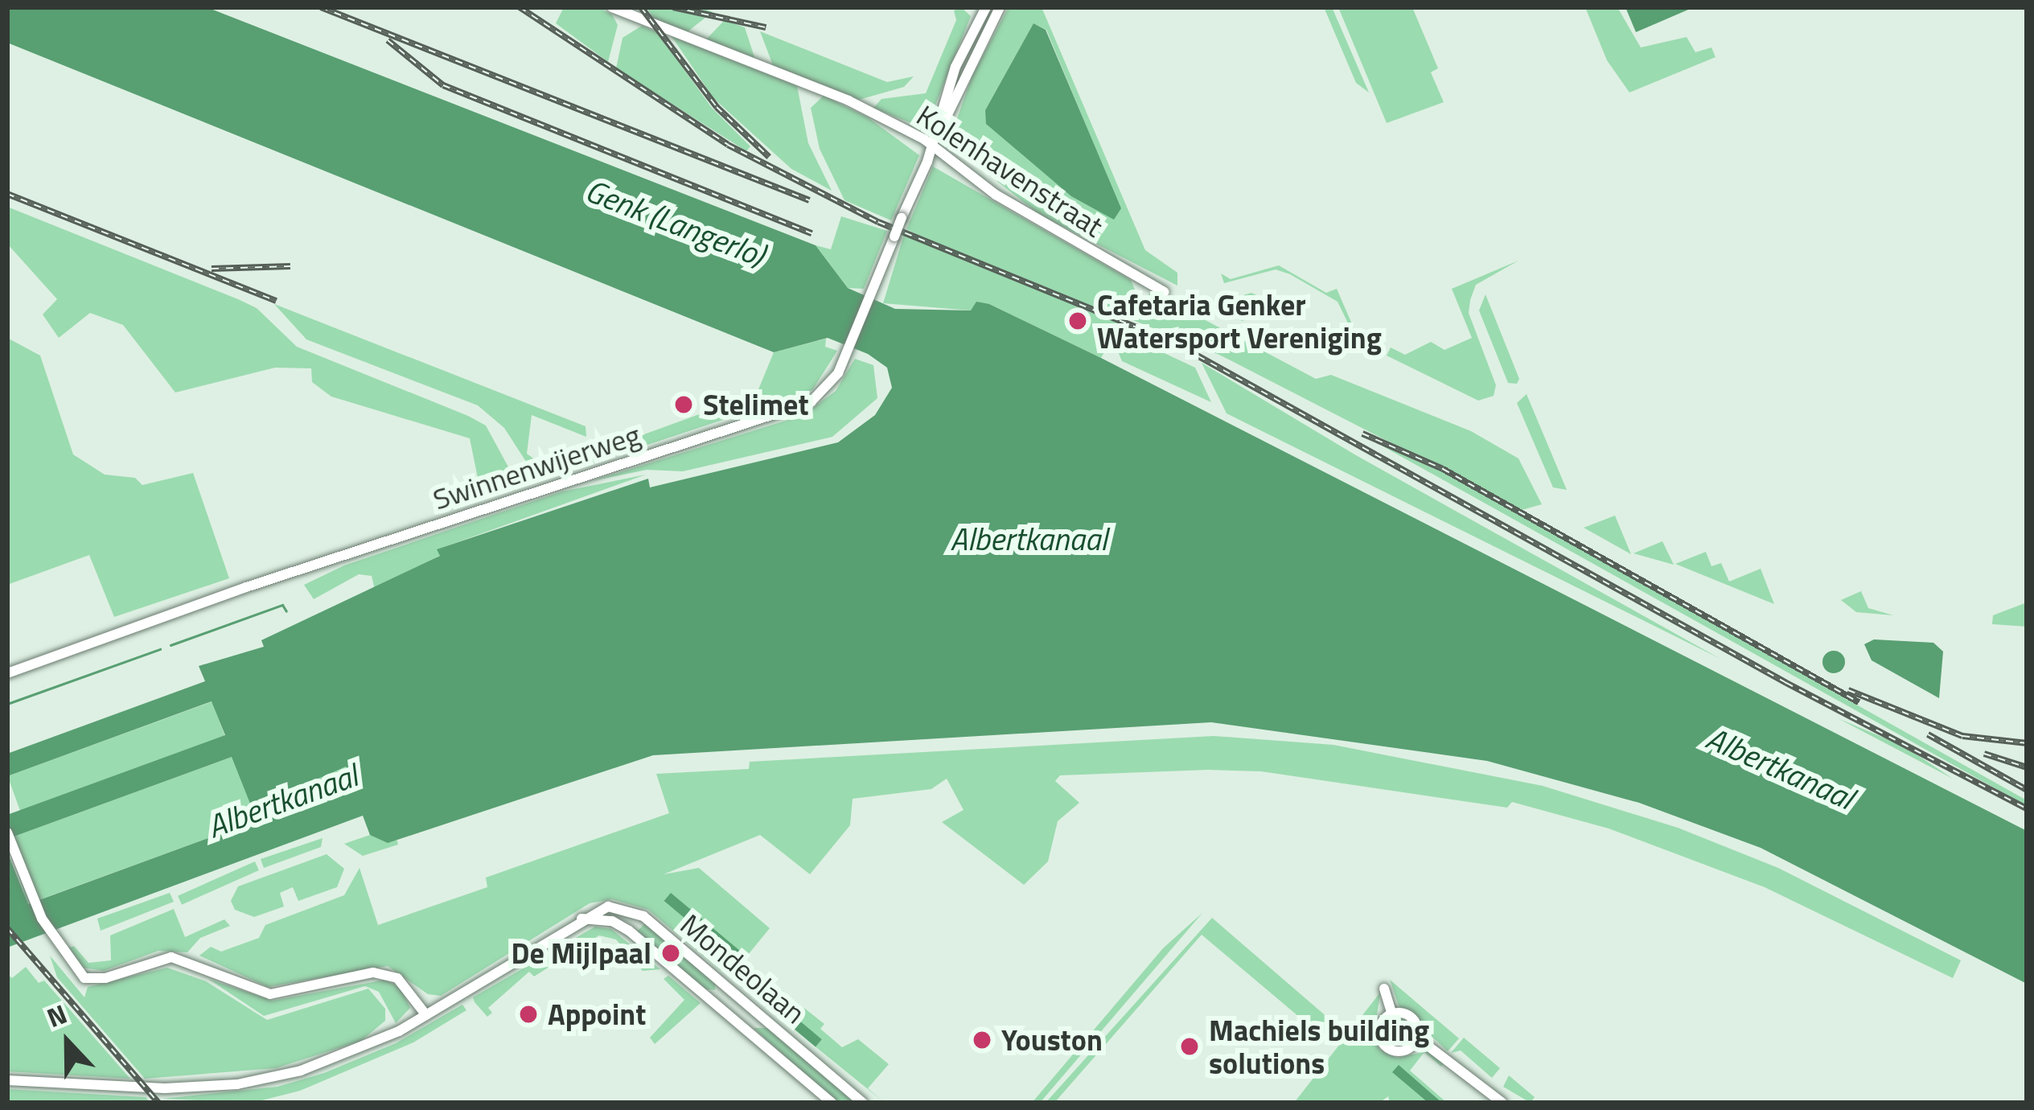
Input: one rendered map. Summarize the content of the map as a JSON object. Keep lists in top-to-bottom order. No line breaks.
{"streets":{"street":["Kolenhavenstraat","Swinnenwijerweg","Mondeolaan"]},"crossings":[["Kolenhavenstraat","Swinnenwijerweg"]],"water":["Genk (Langerlo)","Albertkanaal"],"places":["Cafetaria Genker Watersport Vereniging","Stelimet","De Mijlpaal","Appoint","Youston","Machiels building solutions"],"north":"top"}
